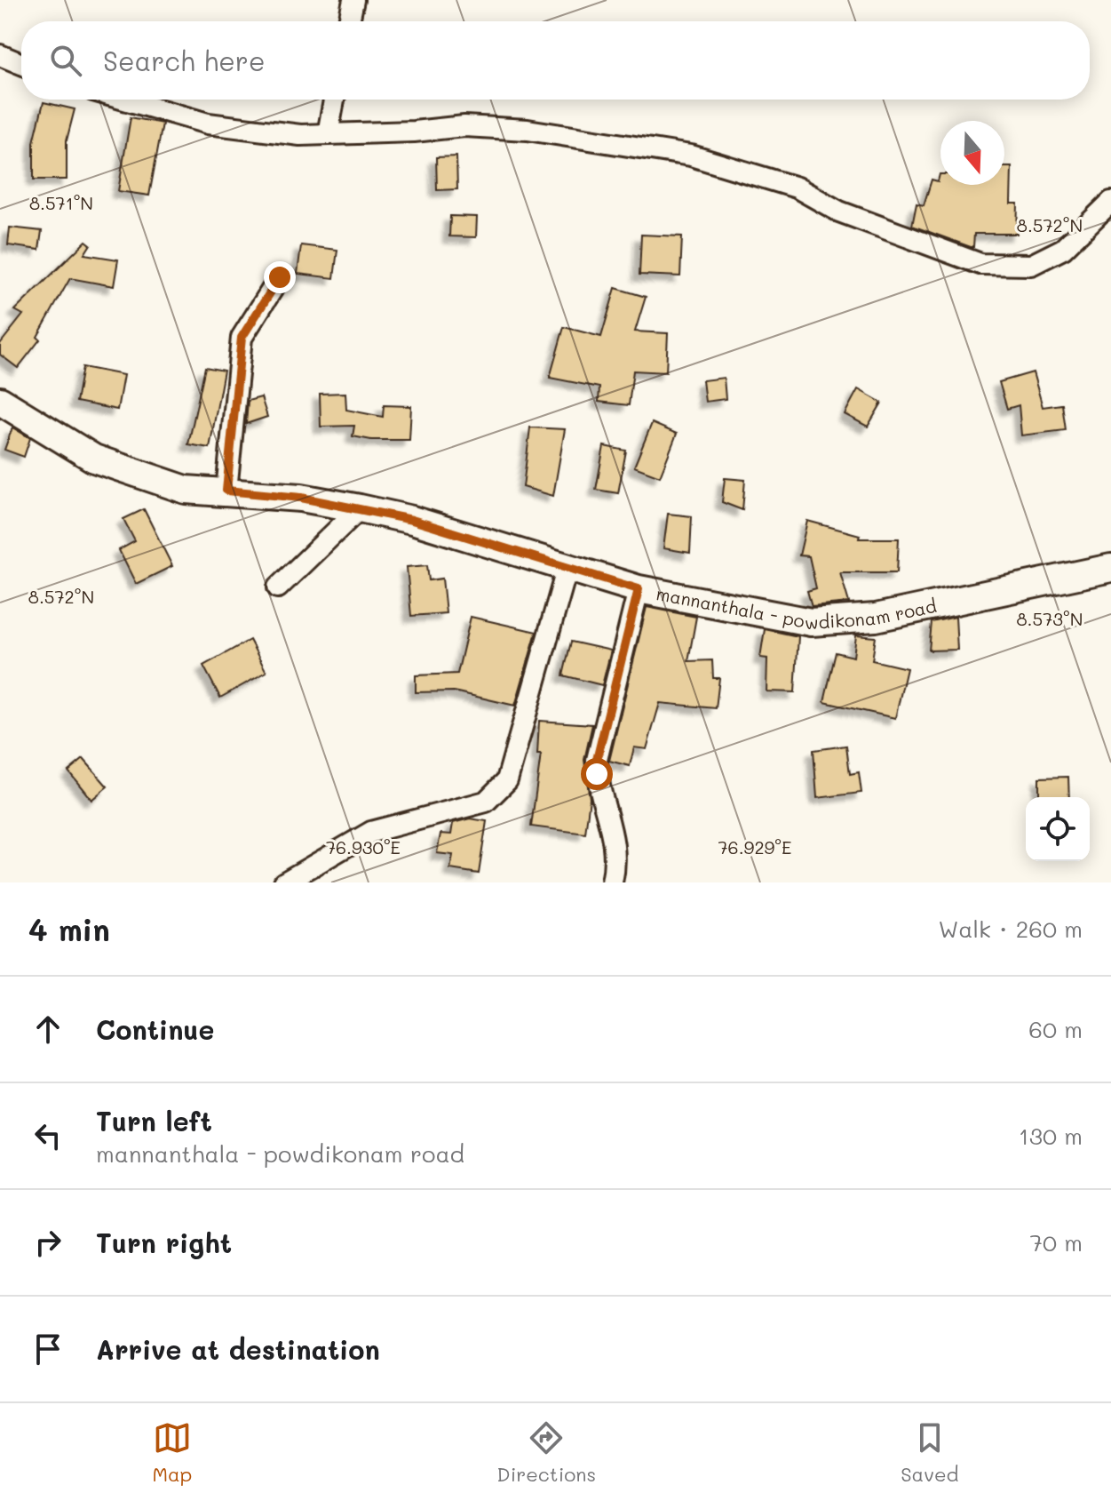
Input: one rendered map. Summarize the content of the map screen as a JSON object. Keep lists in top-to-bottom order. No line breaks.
{"streets":{"main road":["mannanthala - powdikonam road"]},"north":"bottom","page":{"search":"Search here","heading":["4 min","Walk · 260 m"],"list":[["Continue","60 m"],["Turn left","mannanthala - powdikonam road","130 m"],["Turn right","70 m"],"Arrive at destination"],"nav":["Map","Directions","Saved"]},"coordinates":["8.571°N","8.572°N","8.573°N","76.930°E","76.929°E"]}
